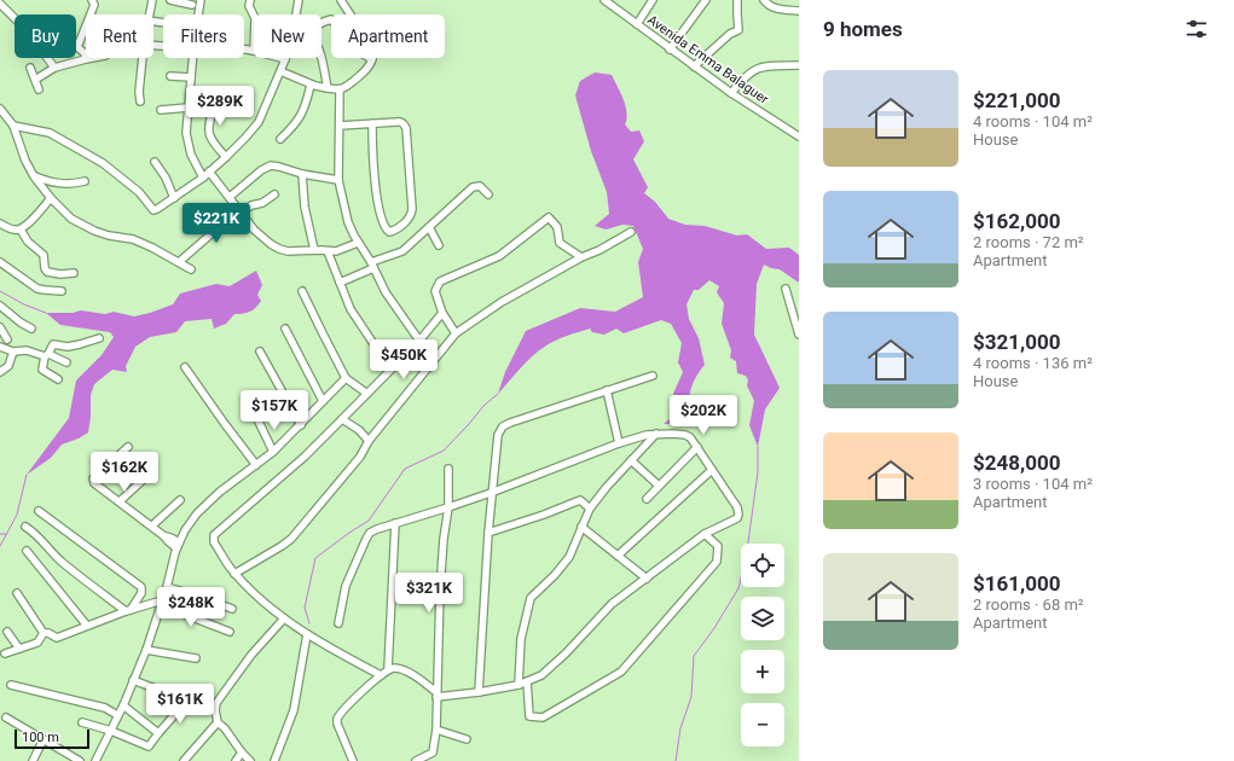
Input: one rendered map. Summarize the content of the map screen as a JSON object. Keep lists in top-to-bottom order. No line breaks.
{"streets":{"street":["Avenida Emma Balaguer"]},"scale_bar":"100 m","page":{"heading":"9 homes","chip":["Buy","Rent","Filters","New","Apartment"],"list":[{"name":"$221,000","note":"4 rooms · 104 m² · House"},{"name":"$162,000","note":"2 rooms · 72 m² · Apartment"},{"name":"$321,000","note":"4 rooms · 136 m² · House"},{"name":"$248,000","note":"3 rooms · 104 m² · Apartment"},{"name":"$161,000","note":"2 rooms · 68 m² · Apartment"}],"price":["$289K","$221K","$450K","$157K","$202K","$162K","$321K","$248K","$161K"],"map_buttons":["+","−"],"scale":"100 m"}}
